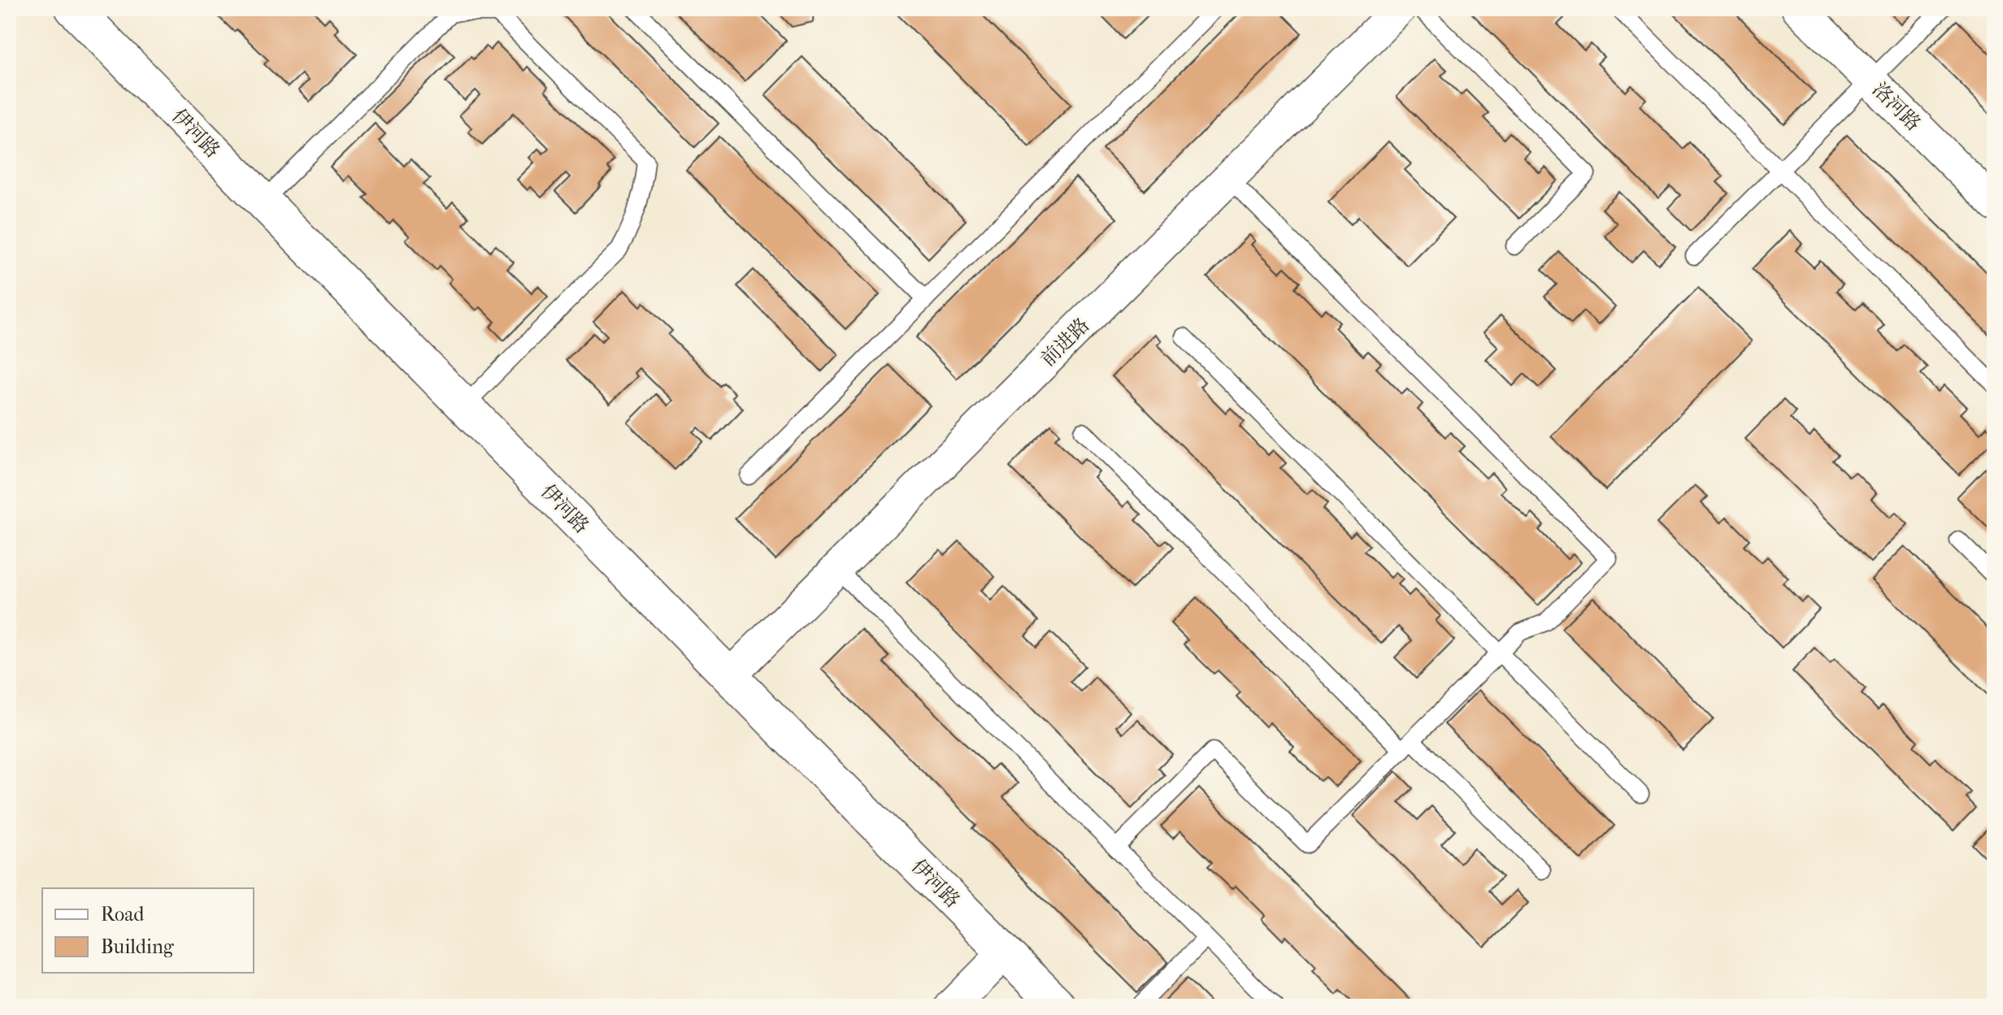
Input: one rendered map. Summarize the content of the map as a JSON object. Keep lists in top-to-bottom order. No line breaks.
{"streets":{"street":["洛河路","伊河路","前进路"]},"crossings":[["伊河路","前进路"]],"legend":["Road","Building"]}
